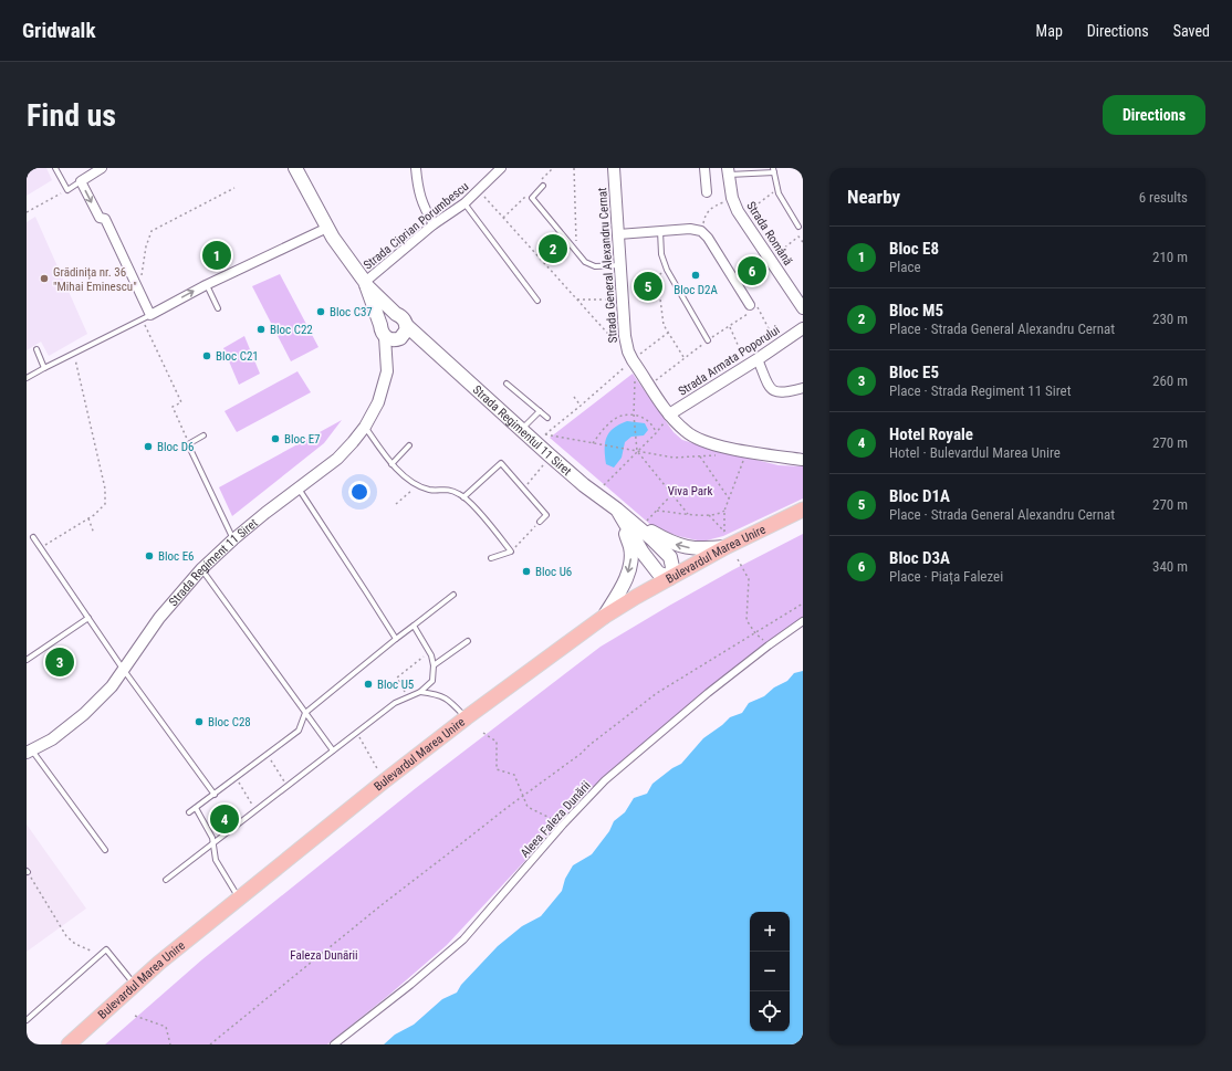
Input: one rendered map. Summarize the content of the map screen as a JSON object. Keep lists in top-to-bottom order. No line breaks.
{"streets":{"main road":["Strada Regimentul 11 Siret","Bulevardul Marea Unire","Strada Regiment 11 Siret"],"street":["Strada Ciprian Porumbescu","Strada Română","Strada General Alexandru Cernat","Strada Armata Poporului","Aleea Faleza Dunării"]},"crossings":[["Strada General Alexandru Cernat","Strada Armata Poporului"],["Strada Regimentul 11 Siret","Strada Regiment 11 Siret"]],"parks":["Viva Park","Faleza Dunării"],"places":["Bloc D2A","Grădinița nr. 36 \"Mihai Eminescu\"","Bloc C37","Bloc C22","Bloc C21","Bloc E7","Bloc D6","Bloc E6","Bloc U6","Bloc U5","Bloc C28"],"page":{"header":"Gridwalk","nav":["Map","Directions","Saved"],"buttons":"Directions","title":"Find us","heading":["Nearby","6 results"],"list":[{"mark":"1","name":"Bloc E8","note":"Place","value":"210 m"},{"mark":"2","name":"Bloc M5","note":"Place · Strada General Alexandru Cernat","value":"230 m"},{"mark":"3","name":"Bloc E5","note":"Place · Strada Regiment 11 Siret","value":"260 m"},{"mark":"4","name":"Hotel Royale","note":"Hotel · Bulevardul Marea Unire","value":"270 m"},{"mark":"5","name":"Bloc D1A","note":"Place · Strada General Alexandru Cernat","value":"270 m"},{"mark":"6","name":"Bloc D3A","note":"Place · Piața Falezei","value":"340 m"}],"pins":["2","1","6","5","3","4"],"map_buttons":["+","−"]}}
